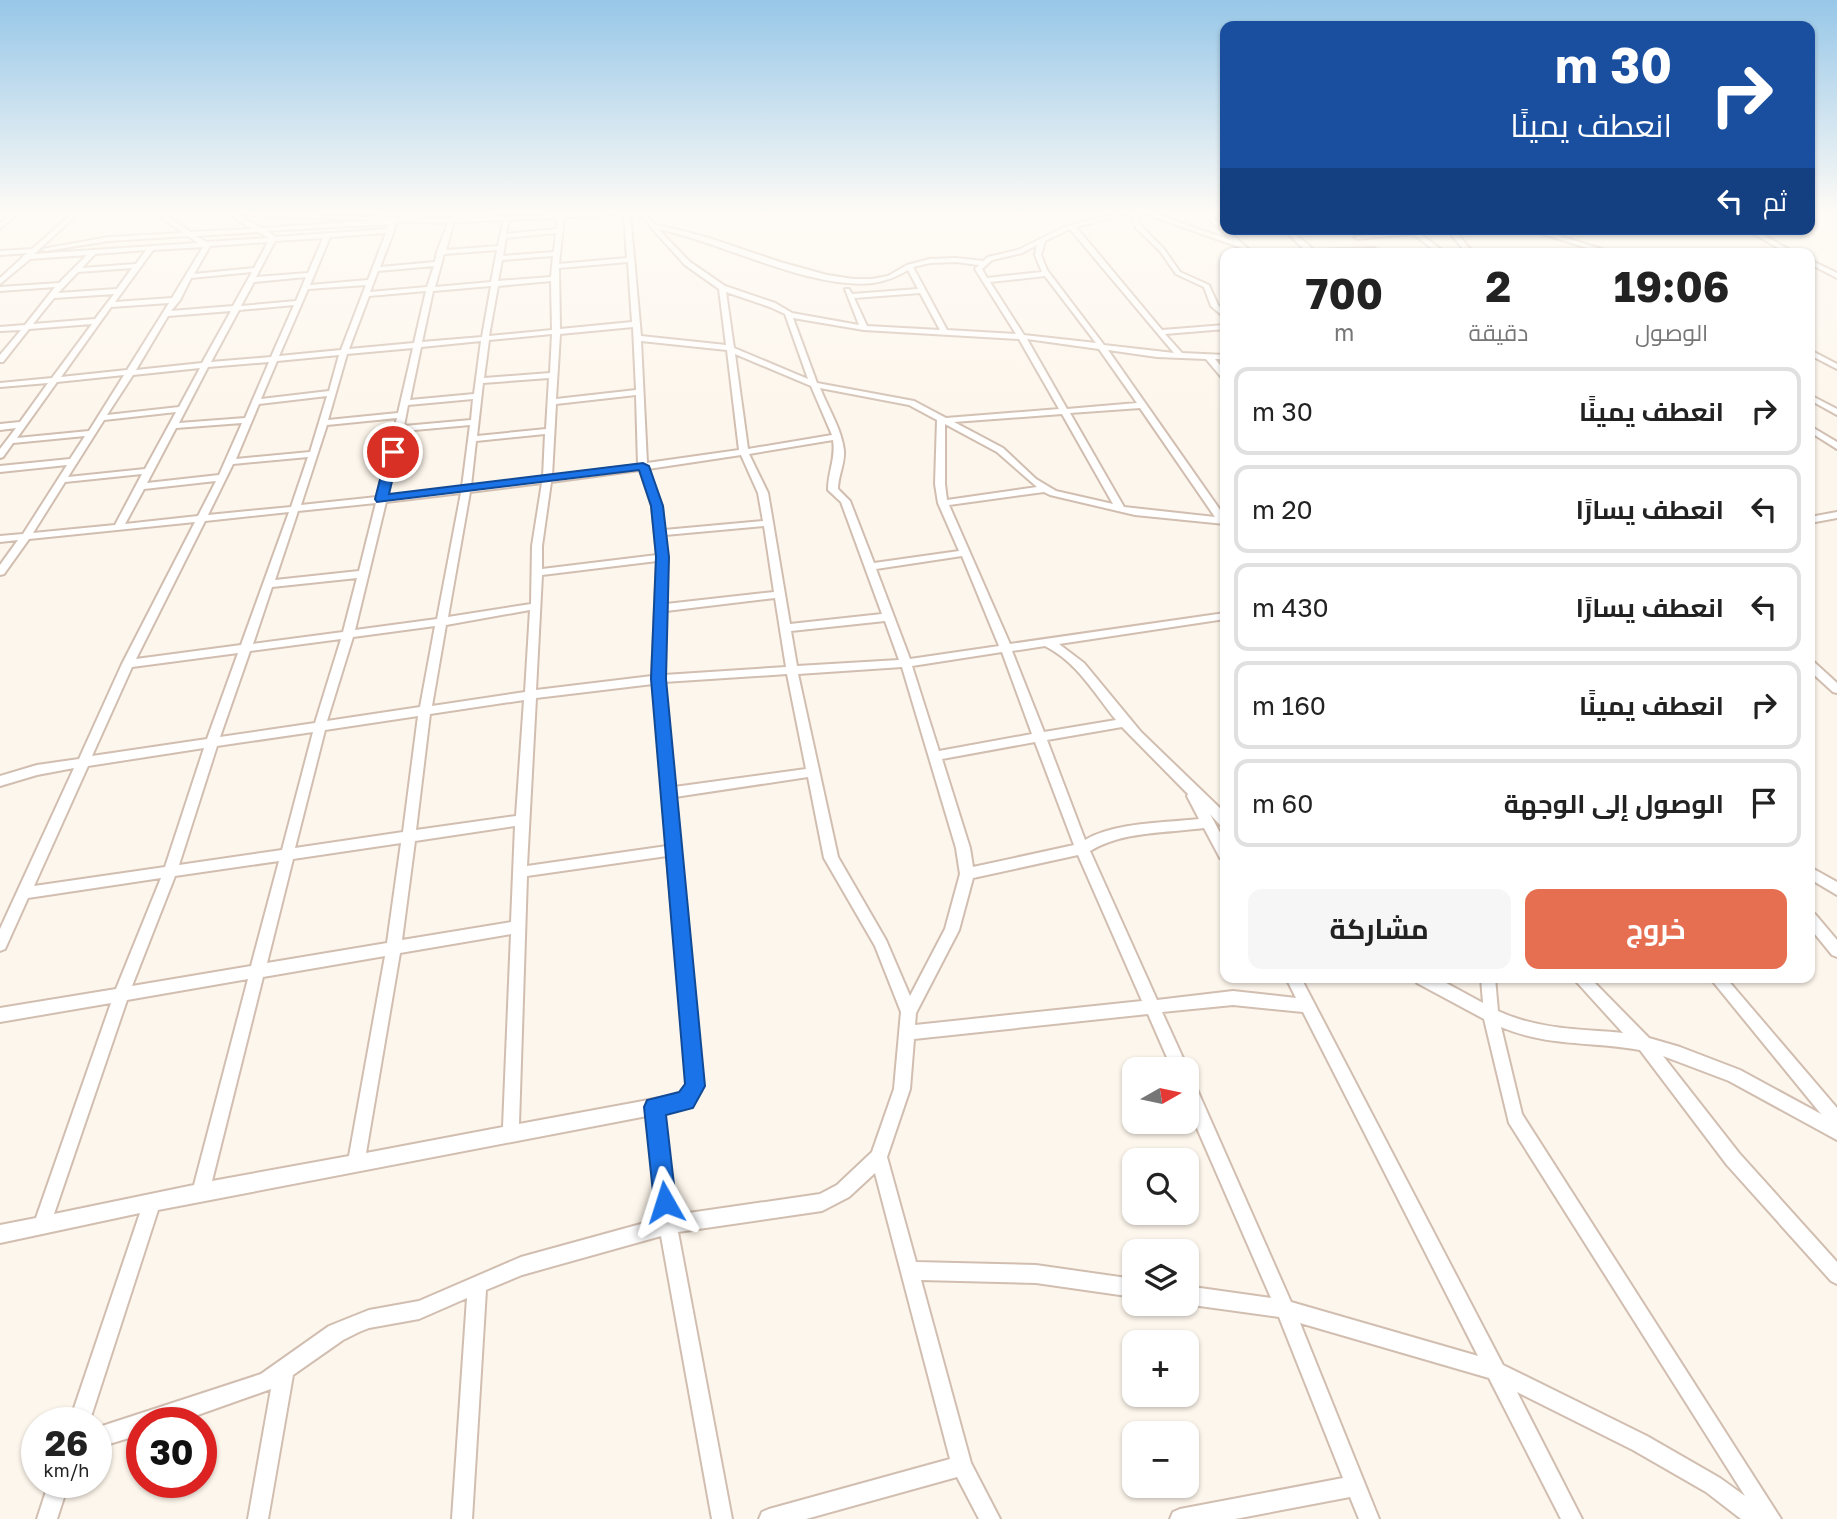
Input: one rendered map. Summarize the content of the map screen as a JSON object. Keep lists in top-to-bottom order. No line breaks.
{"north":"right","page":{"turn":["30 m","انعطف يمينًا"],"then":"ثم","eta":["19:06","الوصول","2","دقيقة","700","m"],"list":[{"name":"انعطف يمينًا","value":"30 m"},{"name":"انعطف يسارًا","value":"20 m"},{"name":"انعطف يسارًا","value":"430 m"},{"name":"انعطف يمينًا","value":"160 m"},{"name":"الوصول إلى الوجهة","value":"60 m"}],"buttons":["خروج","مشاركة"],"map_buttons":["+","−"],"speed":"26 km/h","limit":"30"}}
